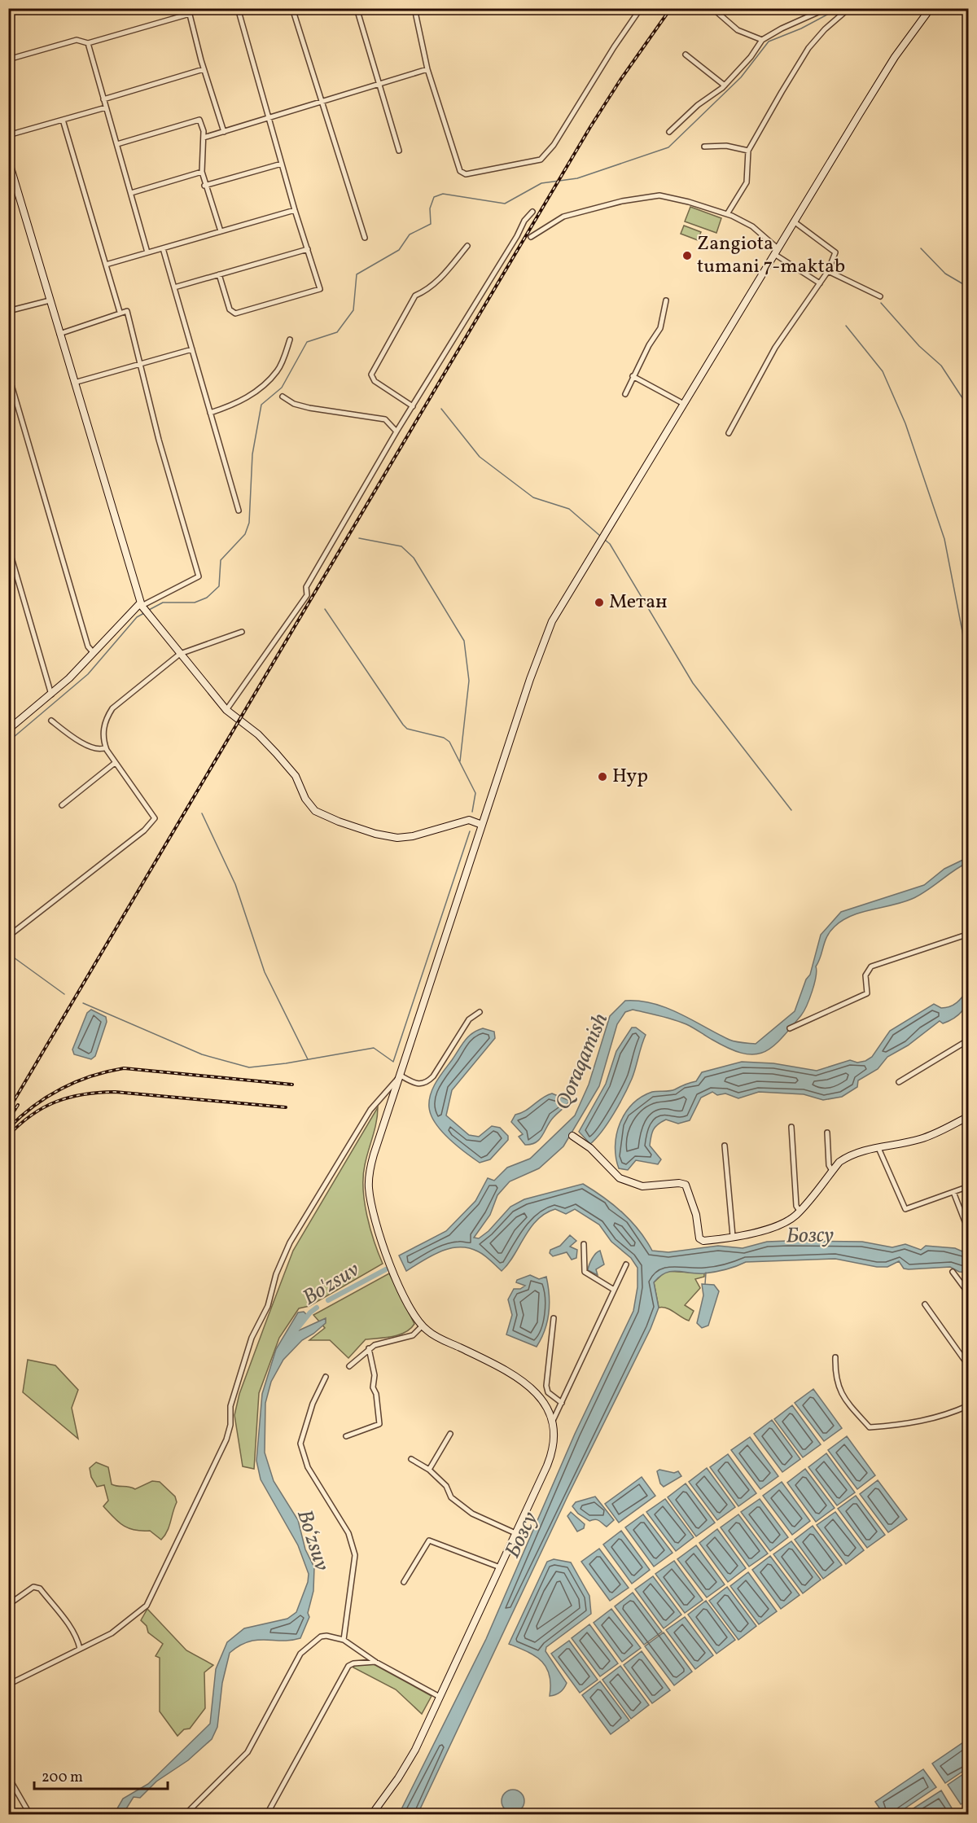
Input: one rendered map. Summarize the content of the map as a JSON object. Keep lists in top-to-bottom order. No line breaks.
{"water":["Qoraqamish","Бозсу","Bo'zsuv","Boʻzsuv"],"places":["Zangiota tumani 7-maktab","Метан","Нур"],"scale_bar":"200 m"}
